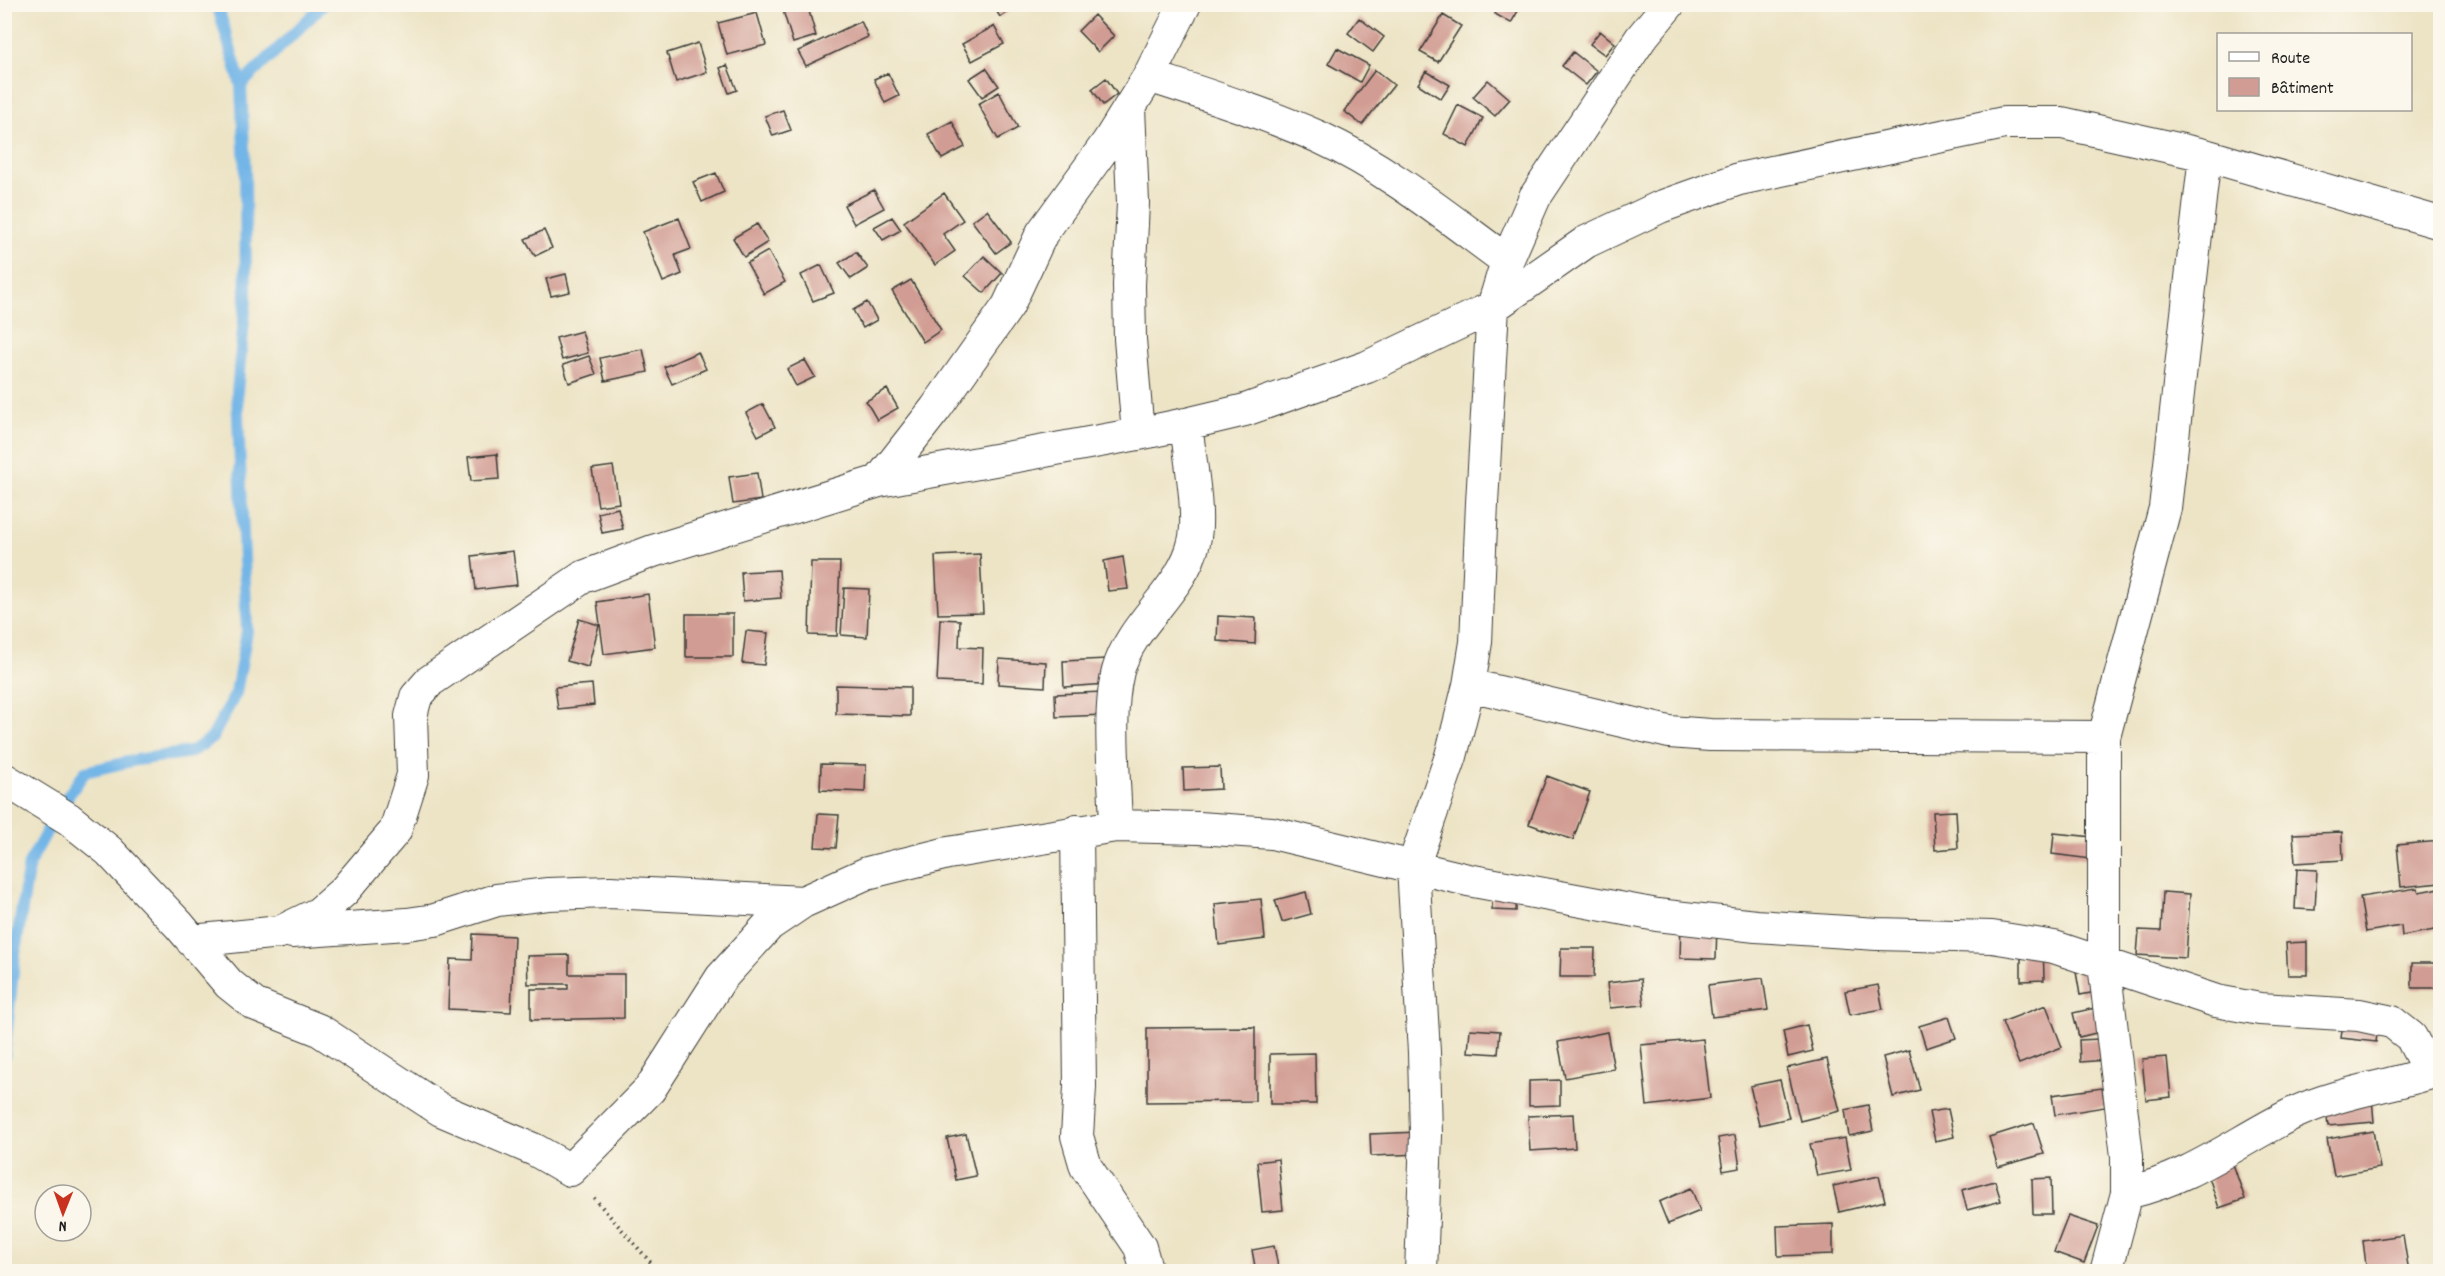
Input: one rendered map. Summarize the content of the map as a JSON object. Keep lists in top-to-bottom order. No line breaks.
{"legend":["Route","Bâtiment"],"north":"bottom"}
